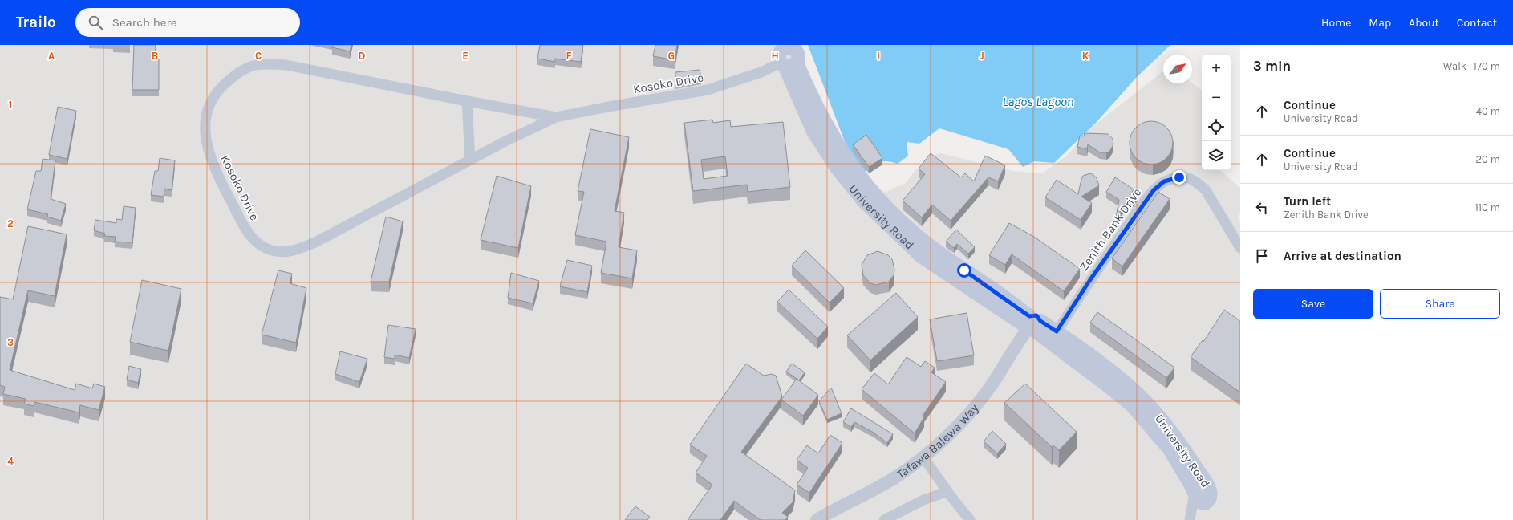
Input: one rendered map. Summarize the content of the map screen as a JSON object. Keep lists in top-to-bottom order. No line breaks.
{"streets":{"main road":["University Road"],"street":["Kosoko Drive","Zenith Bank Drive","Tafawa Balewa Way"]},"crossings":[["Kosoko Drive","University Road"],["University Road","Zenith Bank Drive"],["University Road","Tafawa Balewa Way"]],"water":["Lagos Lagoon"],"north":"top right","page":{"header":"Trailo","search":"Search here","nav":["Home","Map","About","Contact"],"heading":["3 min","Walk · 170 m"],"map_buttons":["+","−"],"list":[["Continue","University Road","40 m"],["Continue","University Road","20 m"],["Turn left","Zenith Bank Drive","110 m"],"Arrive at destination"],"buttons":["Save","Share"]},"grid":{"columns":["A","B","C","D","E","F","G","H","I","J","K"],"rows":["1","2","3","4"]}}
